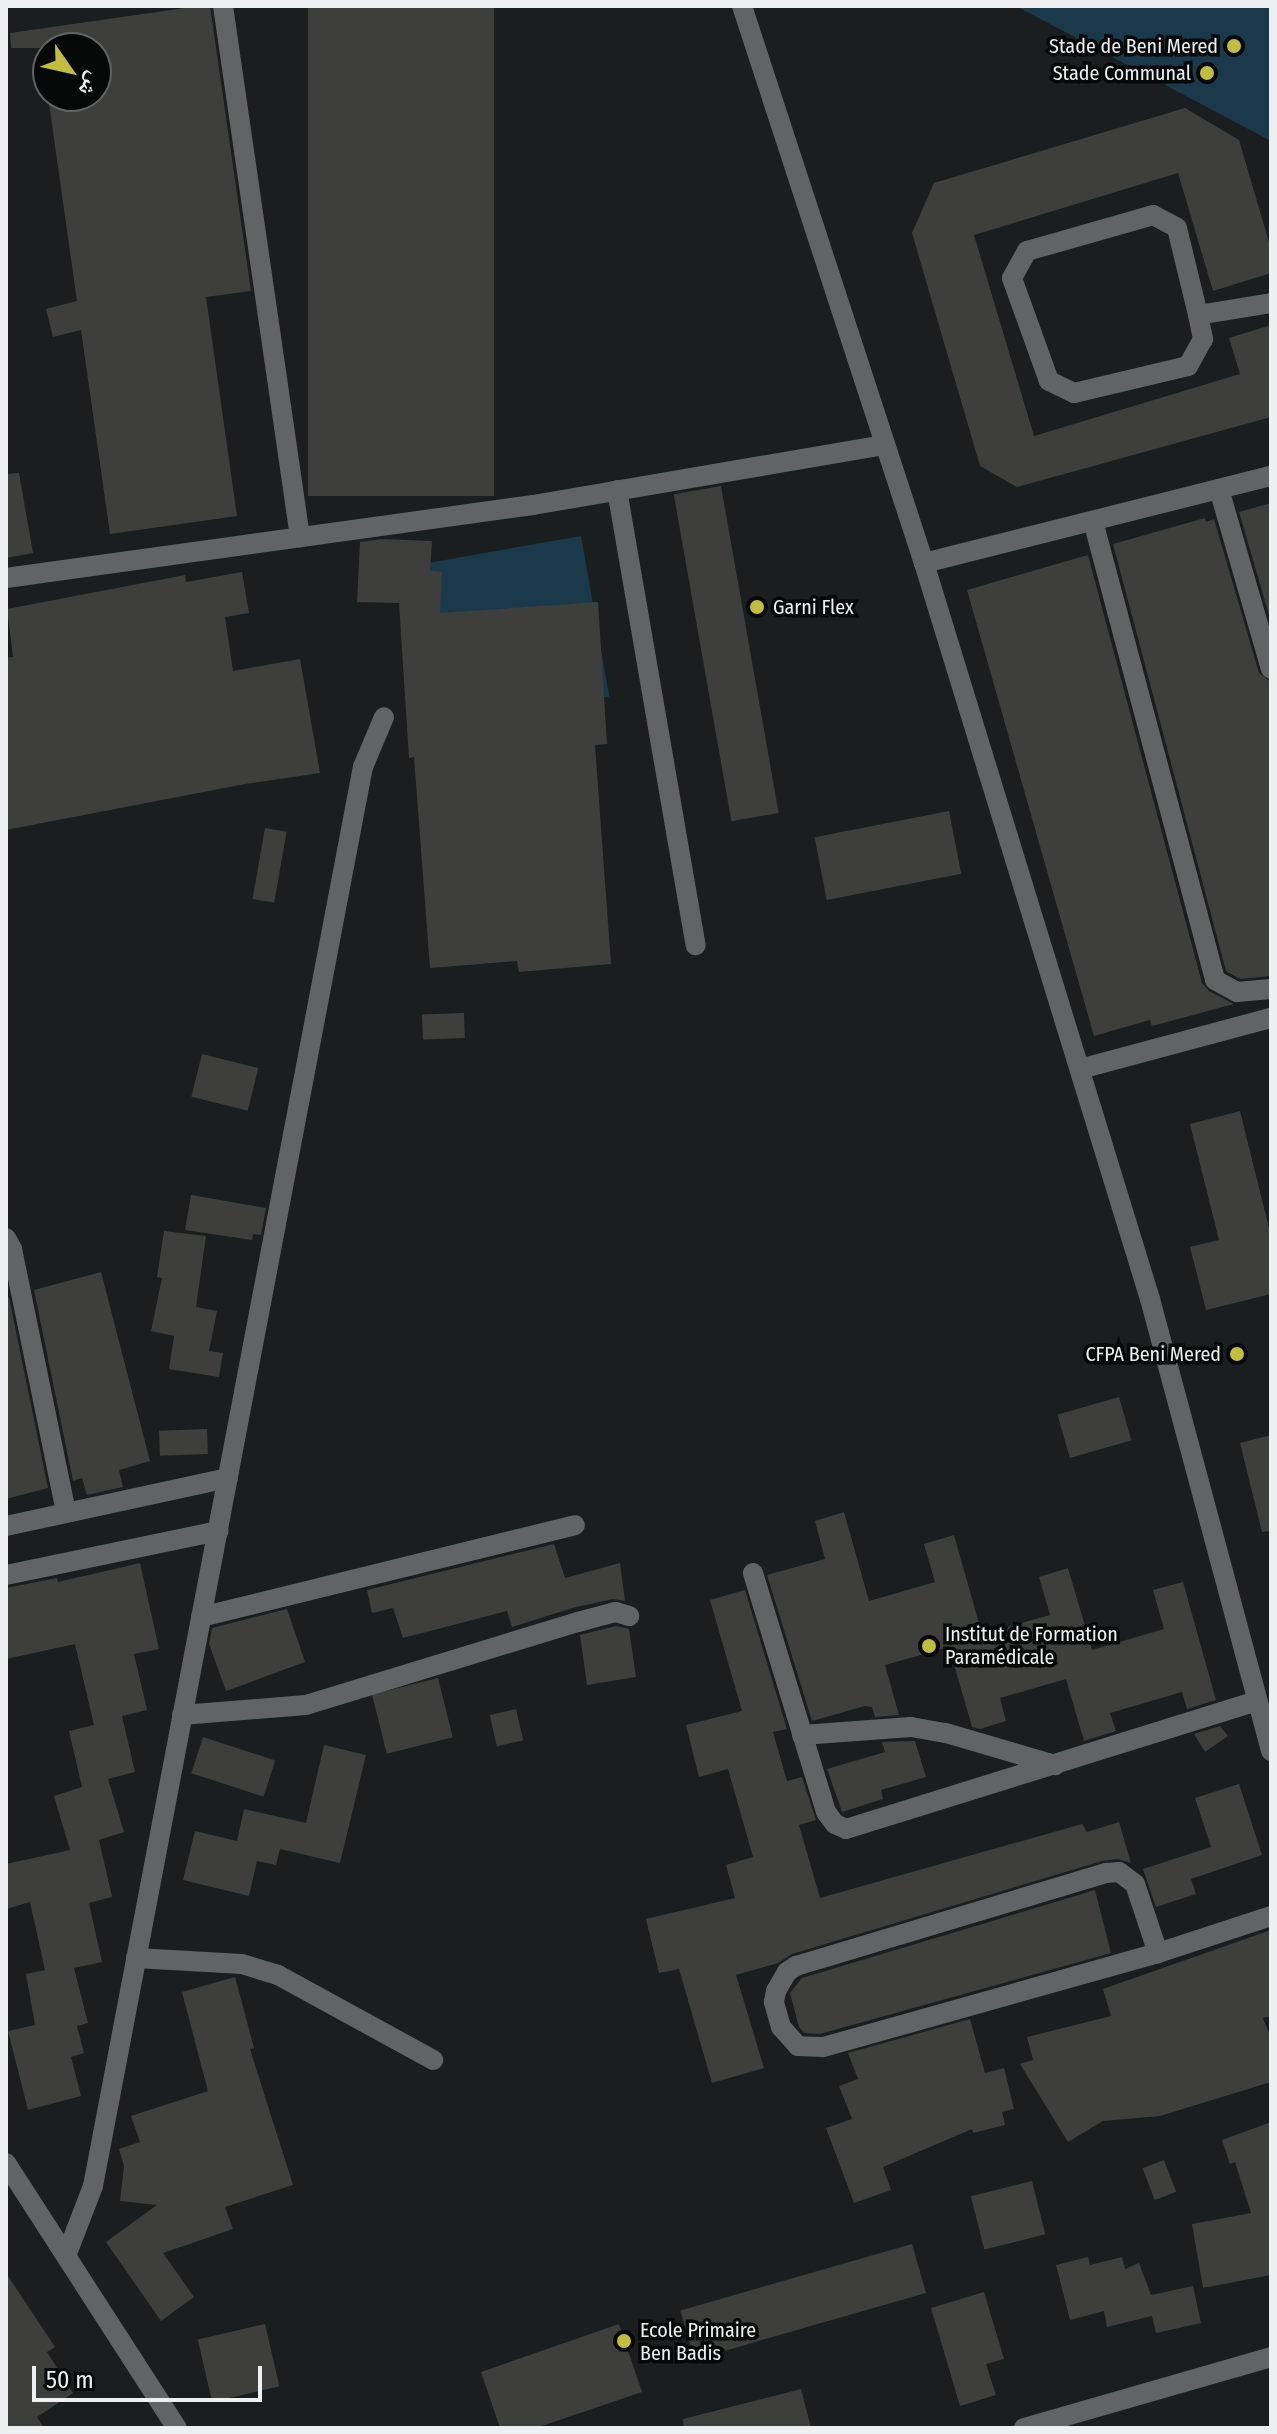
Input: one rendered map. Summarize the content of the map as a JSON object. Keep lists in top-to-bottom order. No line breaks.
{"places":["Stade de Beni Mered","Stade Communal","Garni Flex","CFPA Beni Mered","Institut de Formation Paramédicale","Ecole Primaire Ben Badis"],"scale_bar":"50 m","north":"bottom right"}
